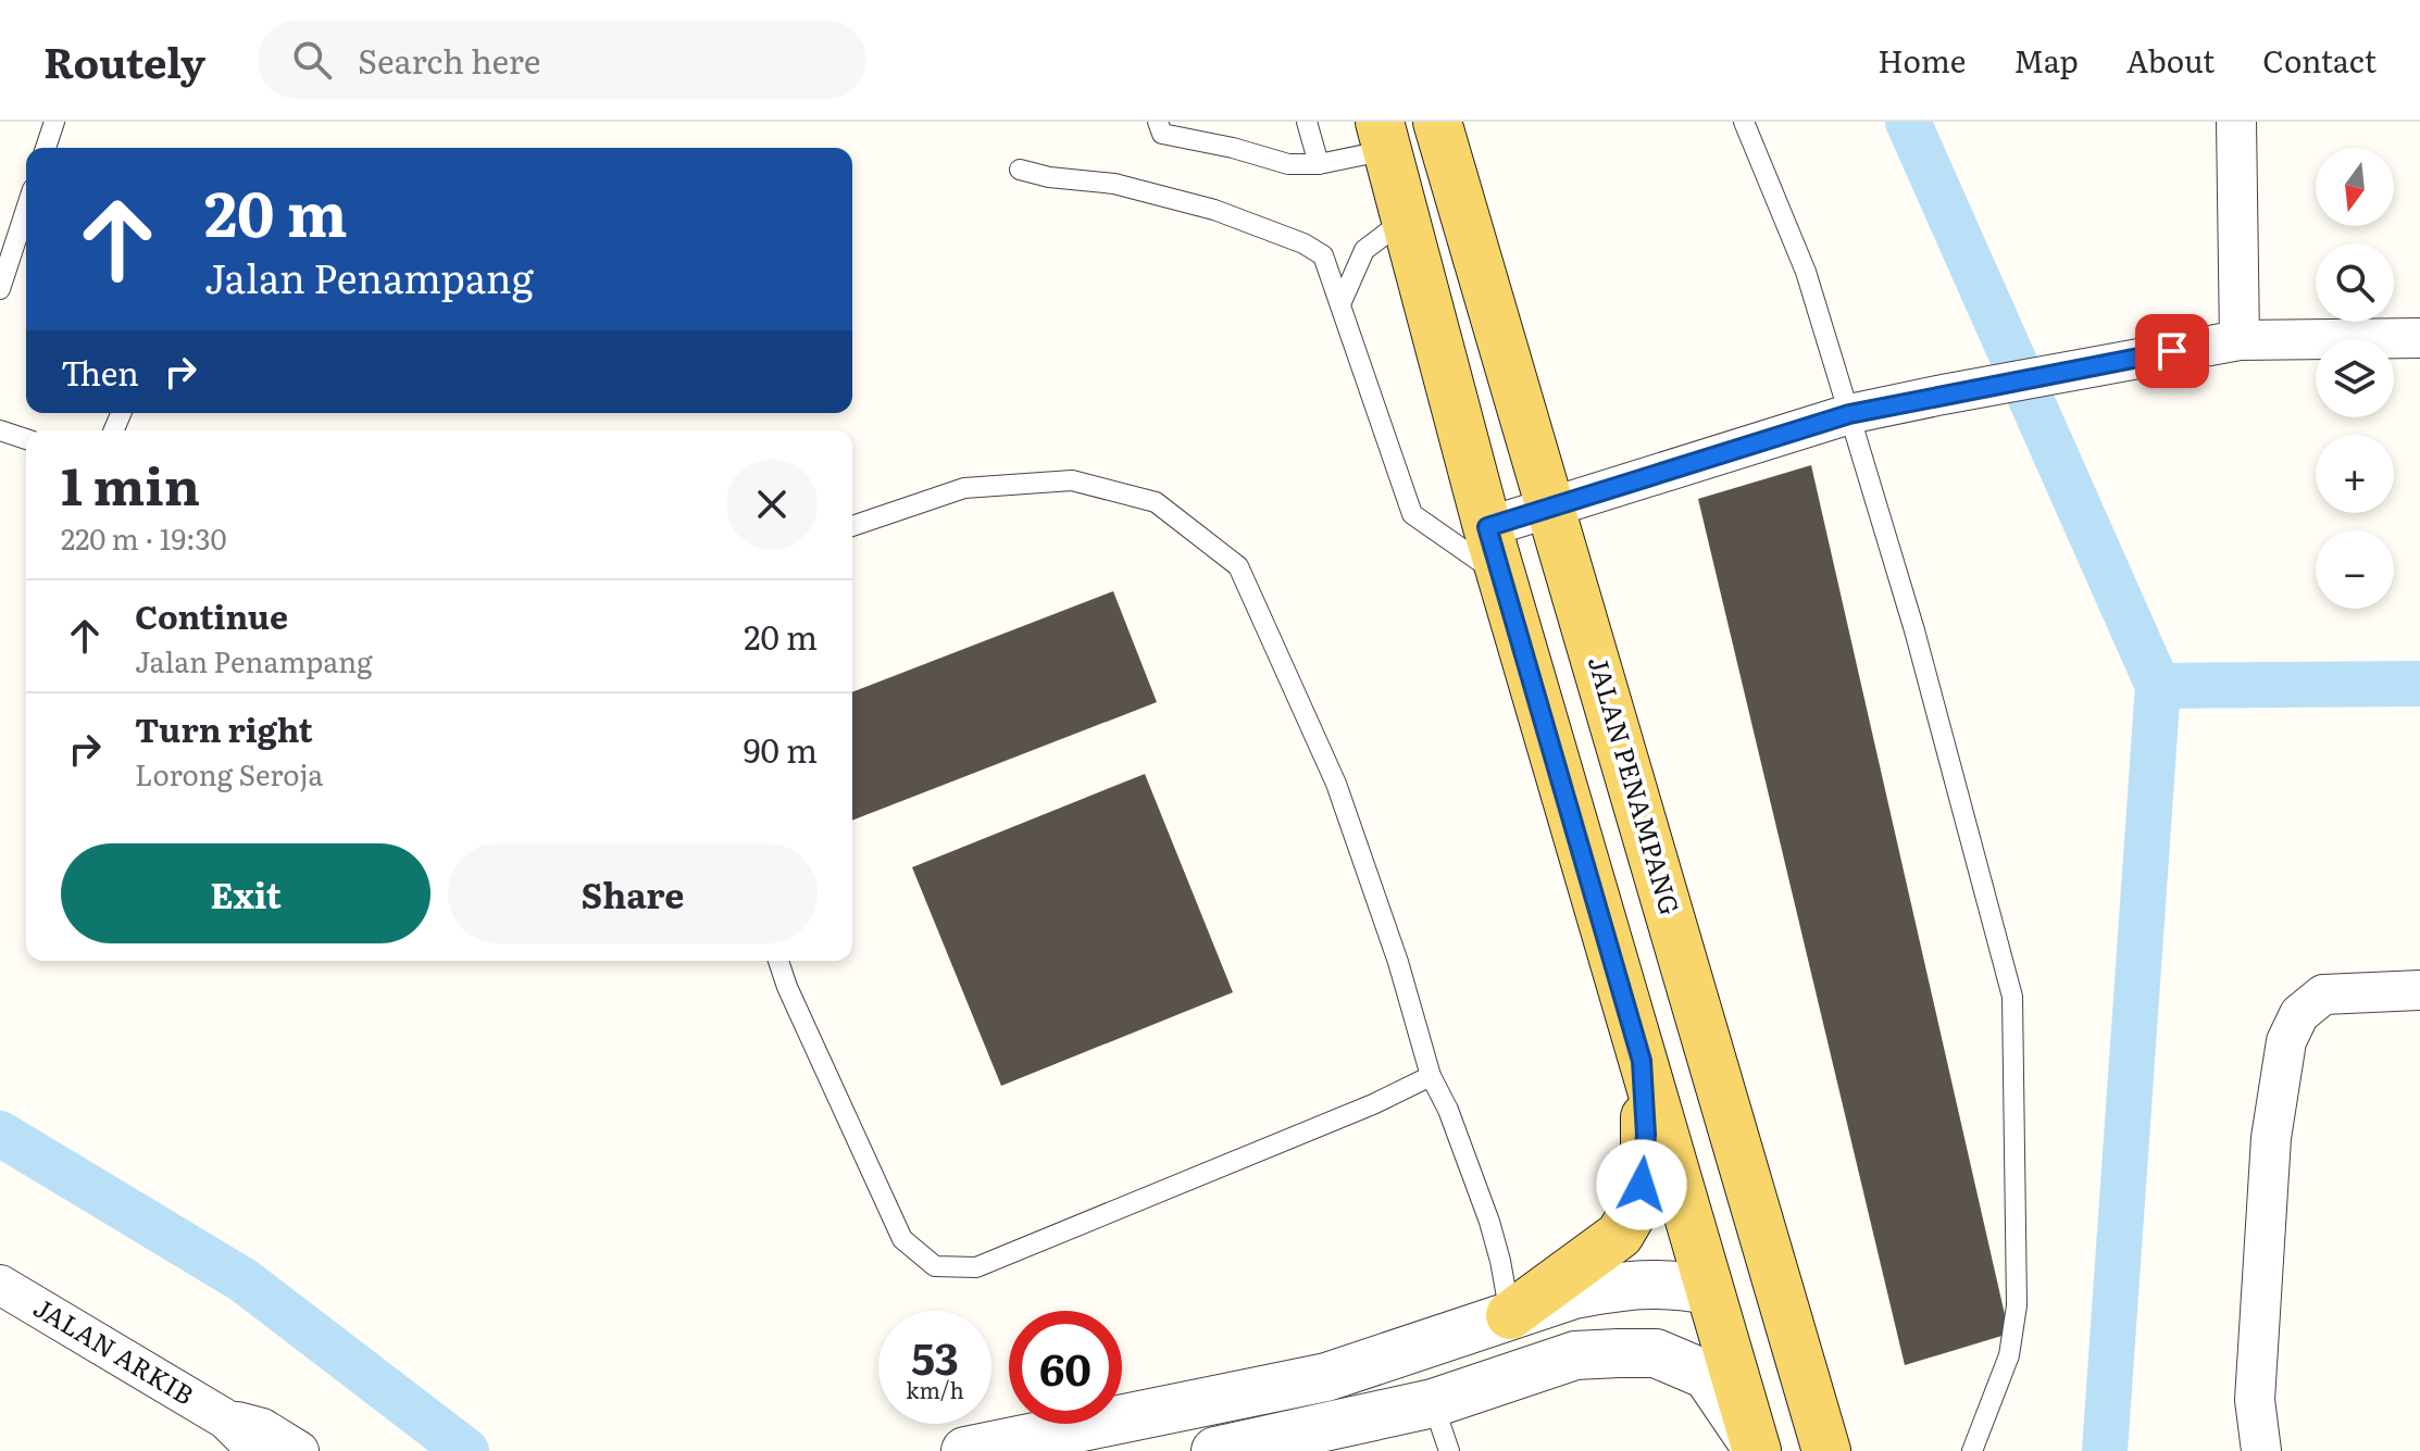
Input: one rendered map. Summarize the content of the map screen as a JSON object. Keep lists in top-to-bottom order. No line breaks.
{"streets":{"main road":["JALAN PENAMPANG"],"street":["JALAN ARKIB"]},"north":"bottom","page":{"header":"Routely","search":"Search here","nav":["Home","Map","About","Contact"],"map_buttons":["+","−"],"turn":["20 m","Jalan Penampang"],"then":"Then","heading":["1 min","220 m · 19:30"],"list":[{"name":"Continue","note":"Jalan Penampang","value":"20 m"},{"name":"Turn right","note":"Lorong Seroja","value":"90 m"}],"buttons":["Exit","Share"],"speed":"53 km/h","limit":"60"}}
